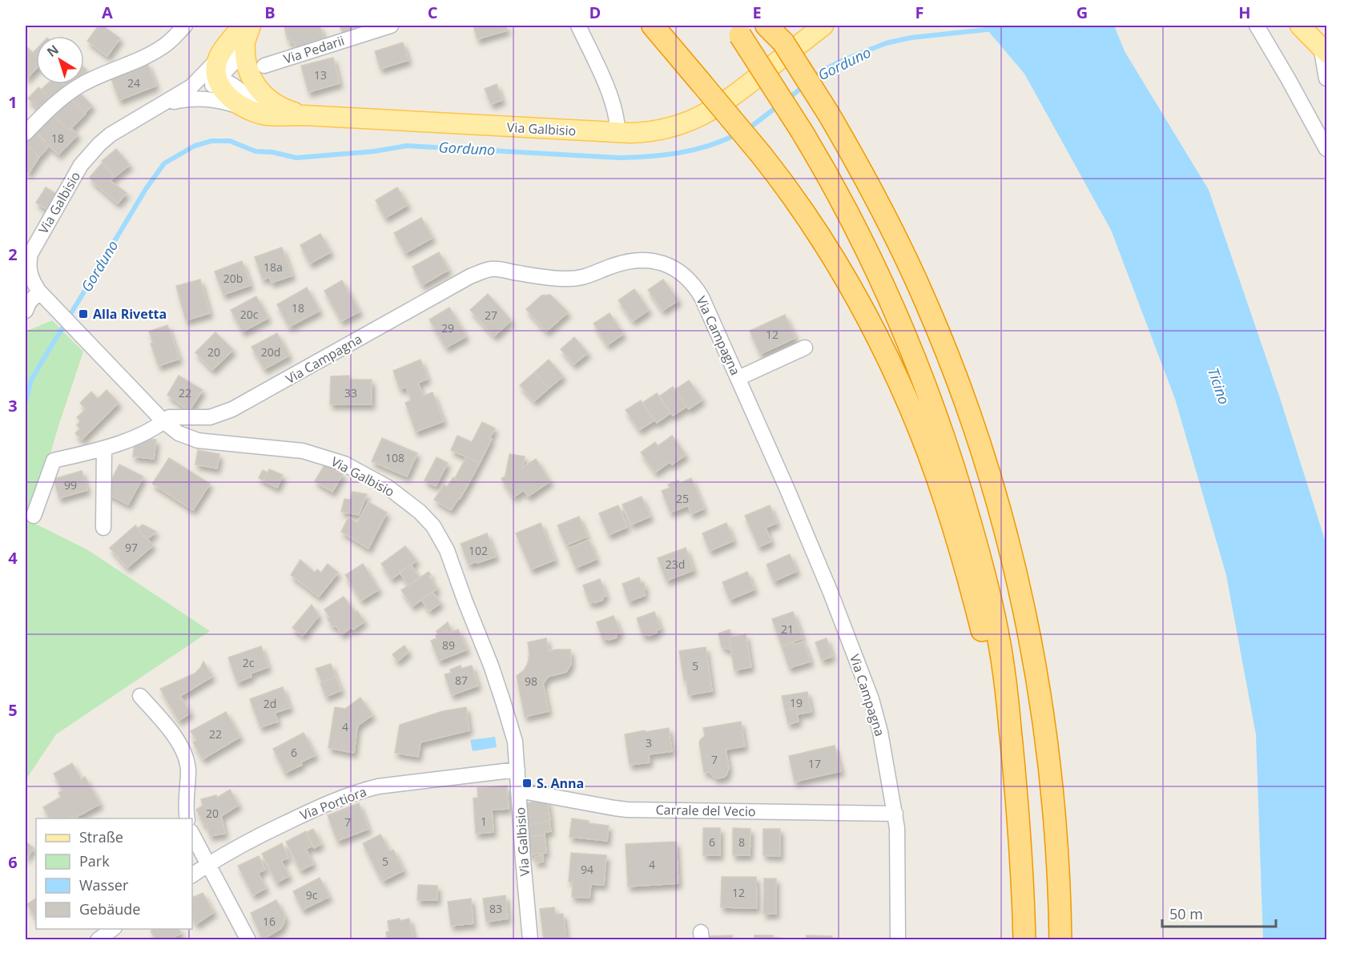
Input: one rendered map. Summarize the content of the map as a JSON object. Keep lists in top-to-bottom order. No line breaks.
{"streets":{"main road":["Via Galbisio"],"street":["Via Pedarii","Via Campagna","Via Portiora","Carrale del Vecio"]},"crossings":[["Via Galbisio","Via Campagna"],["Via Galbisio","Via Portiora"],["Via Galbisio","Carrale del Vecio"],["Via Campagna","Carrale del Vecio"]],"water":["Gorduno","Ticino"],"places":{"transit":["Alla Rivetta","S. Anna"]},"house_numbers":["13","24","18","18a","20b","18","20c","27","29","12","20","20d","22","33","108","99","25","97","102","23d","21","89","2c","5","87","98","19","2d","4","22","3","6","7","17","20","1","7","6","8","5","4","94","12","9c","83","16"],"legend":["Straße","Park","Wasser","Gebäude"],"scale_bar":"50 m","north":"top left","grid":{"columns":["A","B","C","D","E","F","G","H"],"rows":["1","2","3","4","5","6"]}}
